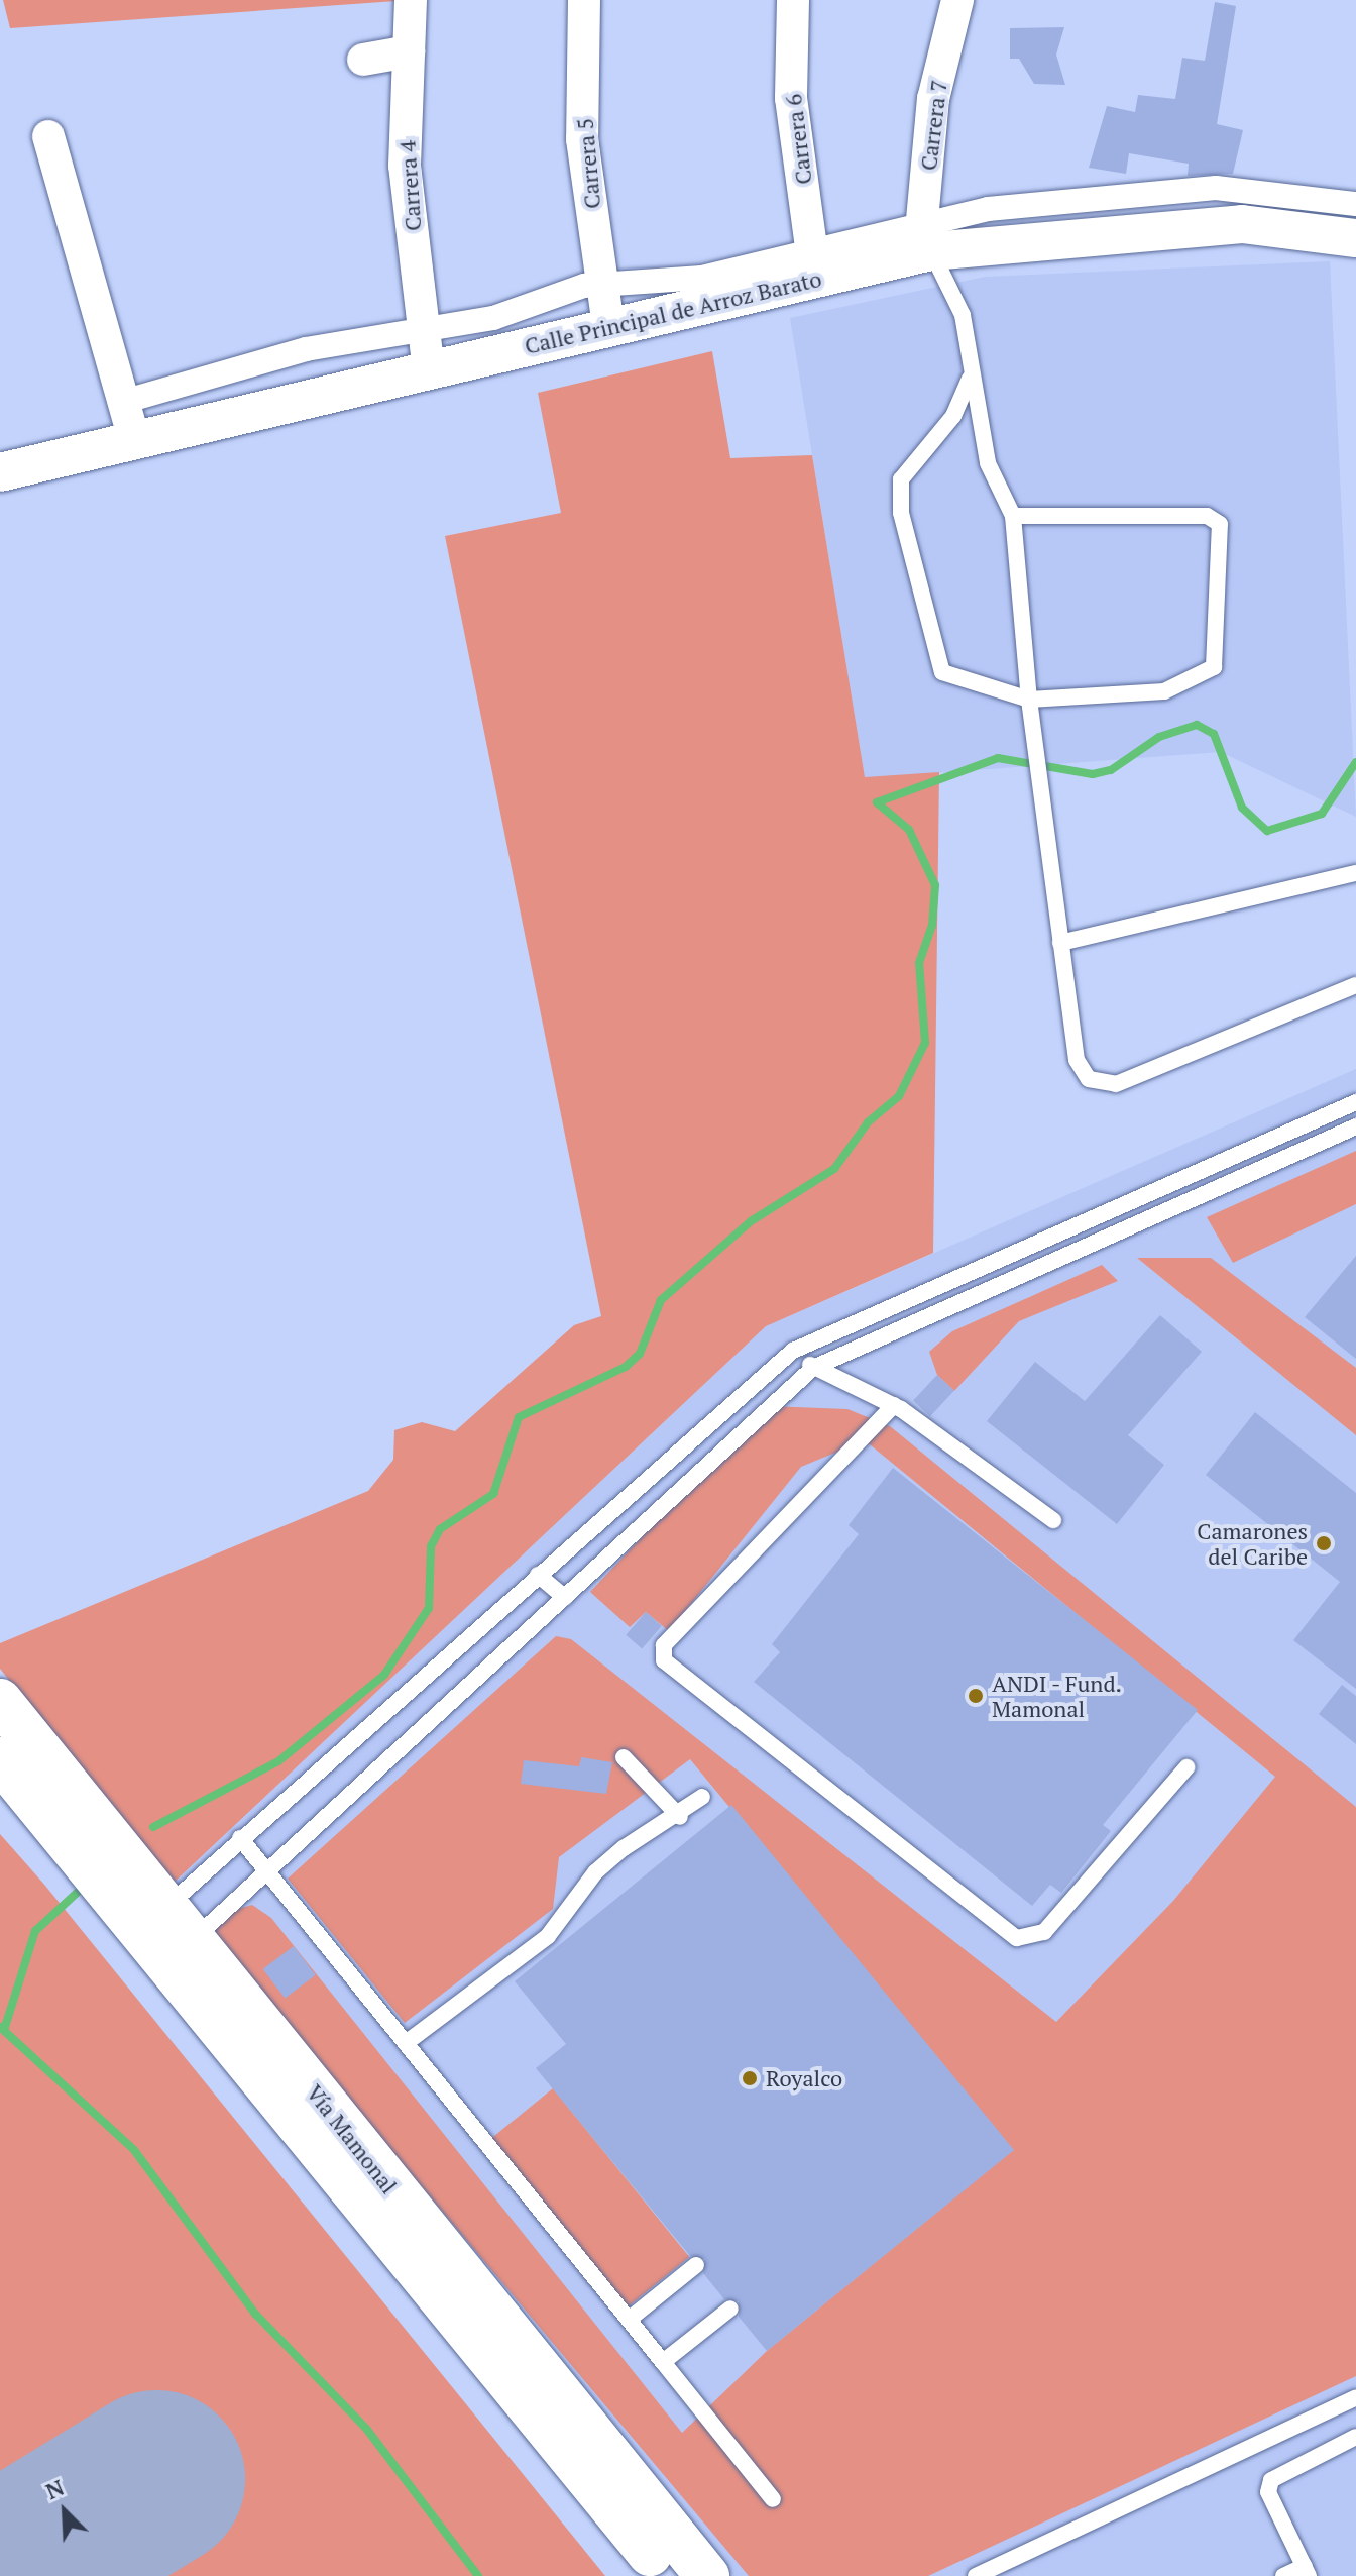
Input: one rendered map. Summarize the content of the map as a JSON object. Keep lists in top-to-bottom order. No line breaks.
{"streets":{"main road":["Vía Mamonal"],"street":["Carrera 7","Carrera 6","Carrera 5","Carrera 4","Calle Principal de Arroz Barato"]},"crossings":[["Carrera 7","Calle Principal de Arroz Barato"],["Carrera 6","Calle Principal de Arroz Barato"],["Carrera 5","Calle Principal de Arroz Barato"],["Carrera 4","Calle Principal de Arroz Barato"]],"places":["Camarones del Caribe","ANDI - Fund. Mamonal","Royalco"],"north":"top left"}
